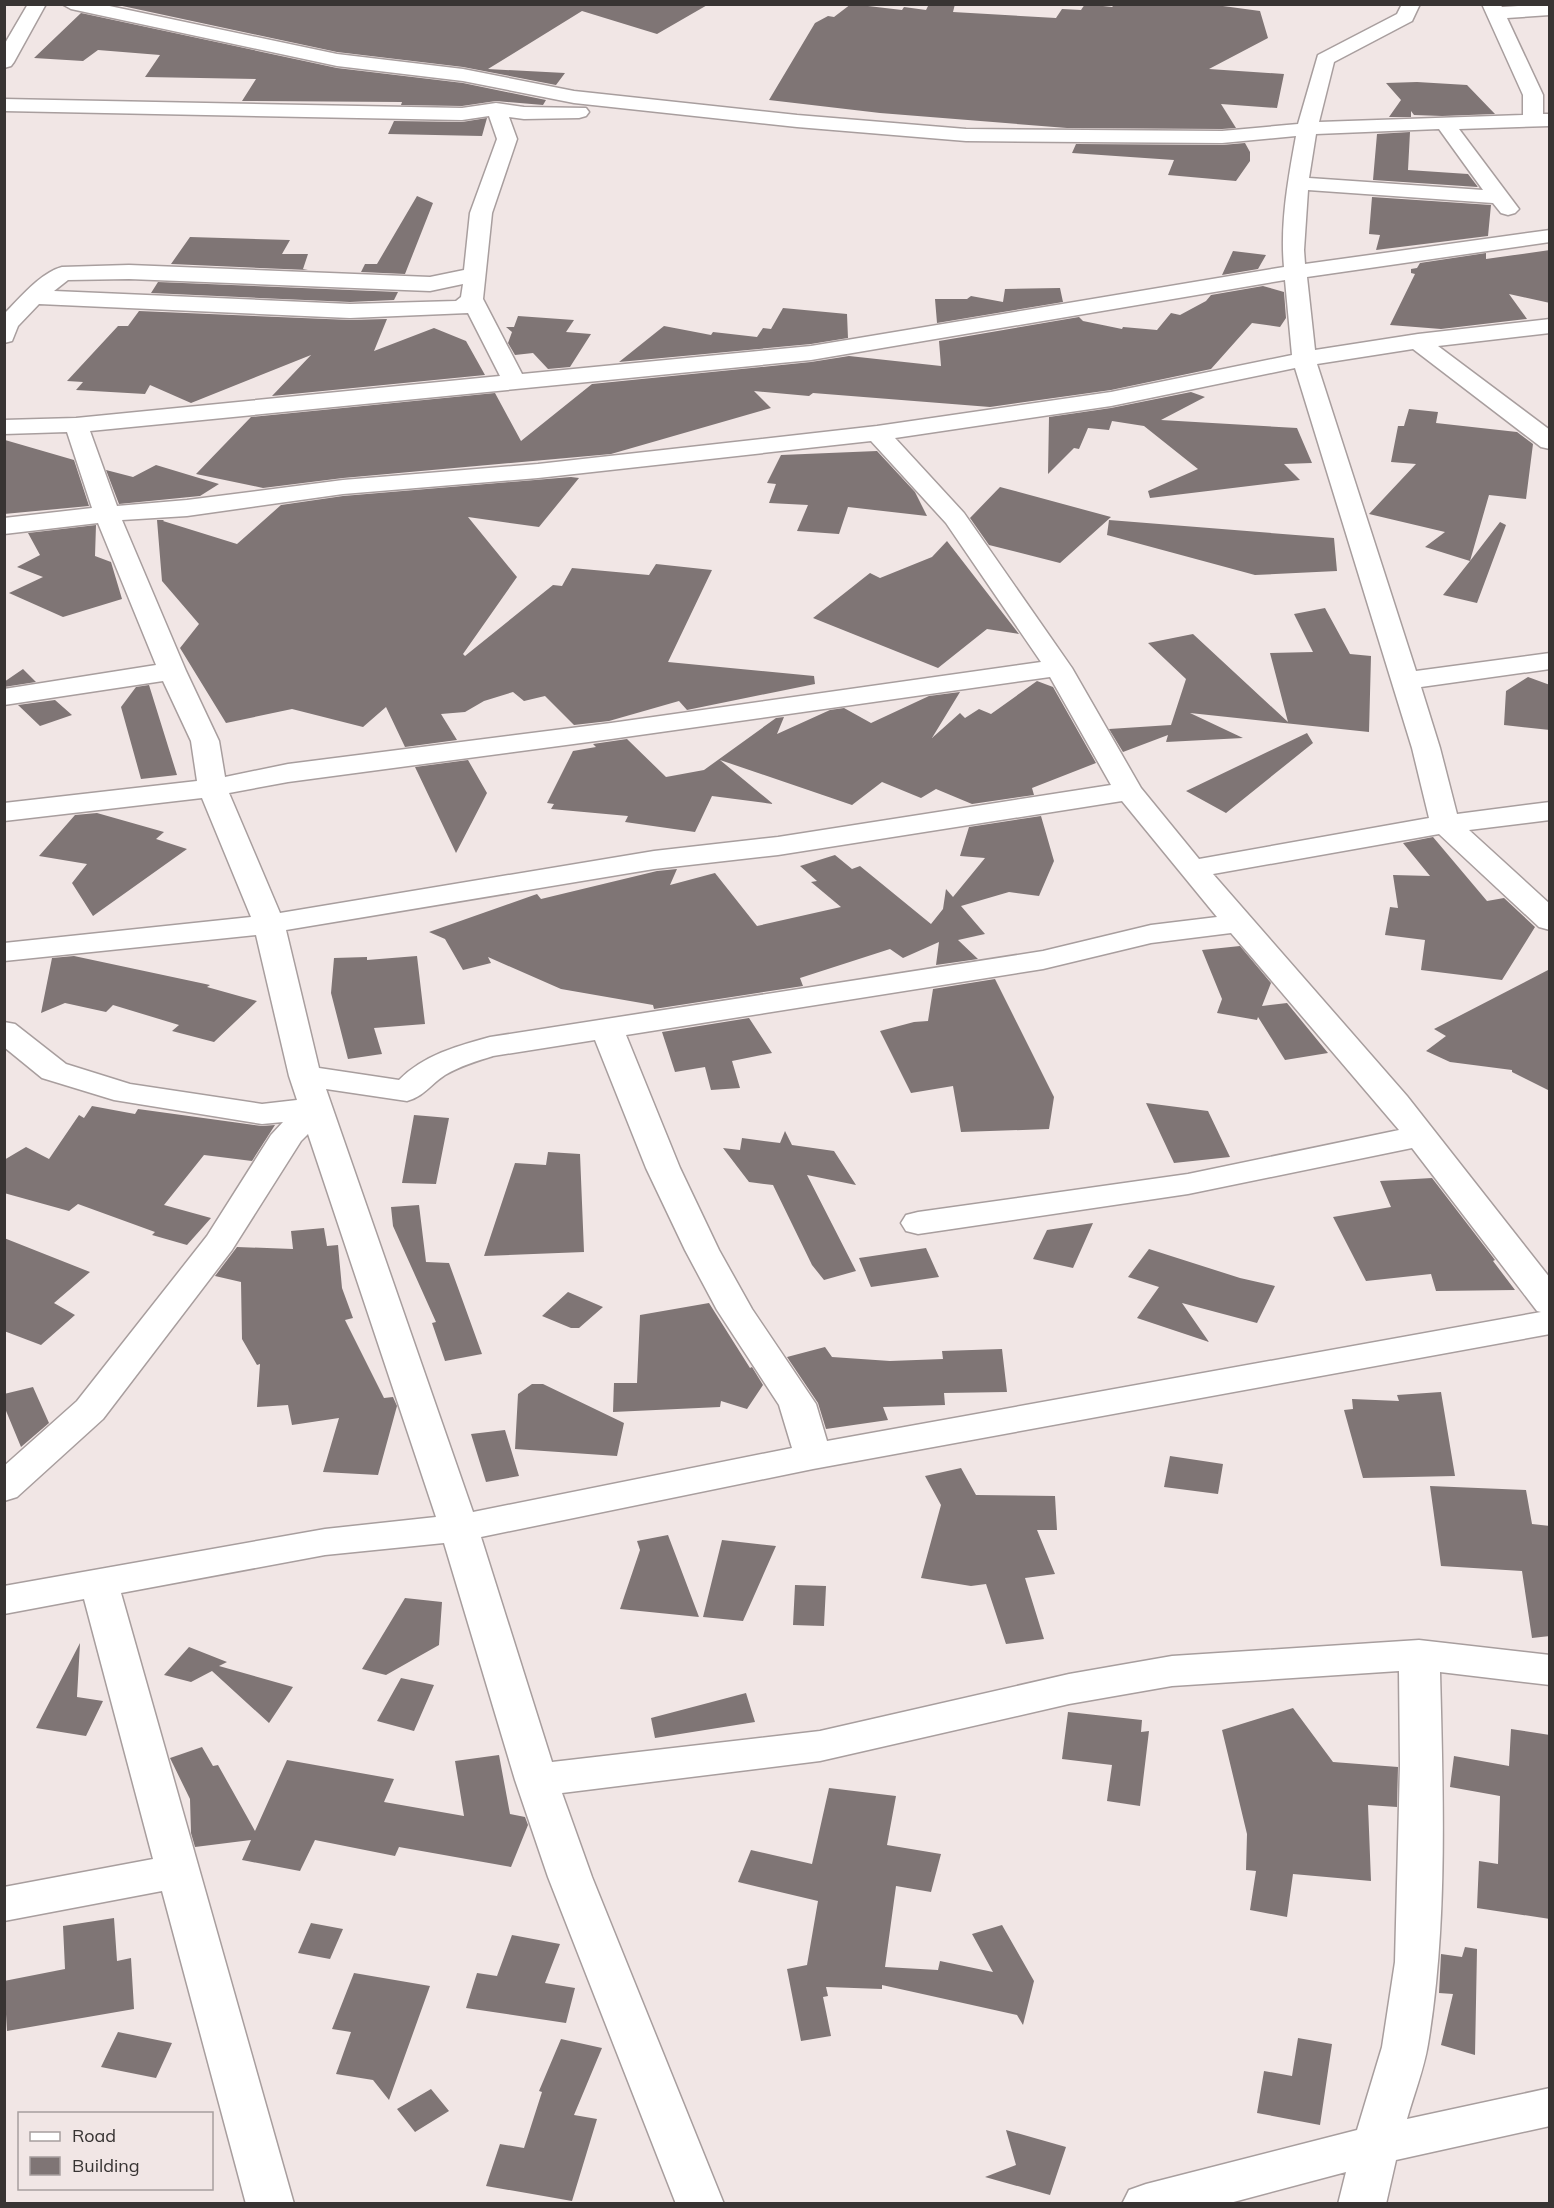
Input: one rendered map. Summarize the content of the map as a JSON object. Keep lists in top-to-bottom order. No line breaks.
{"legend":["Road","Building"]}
